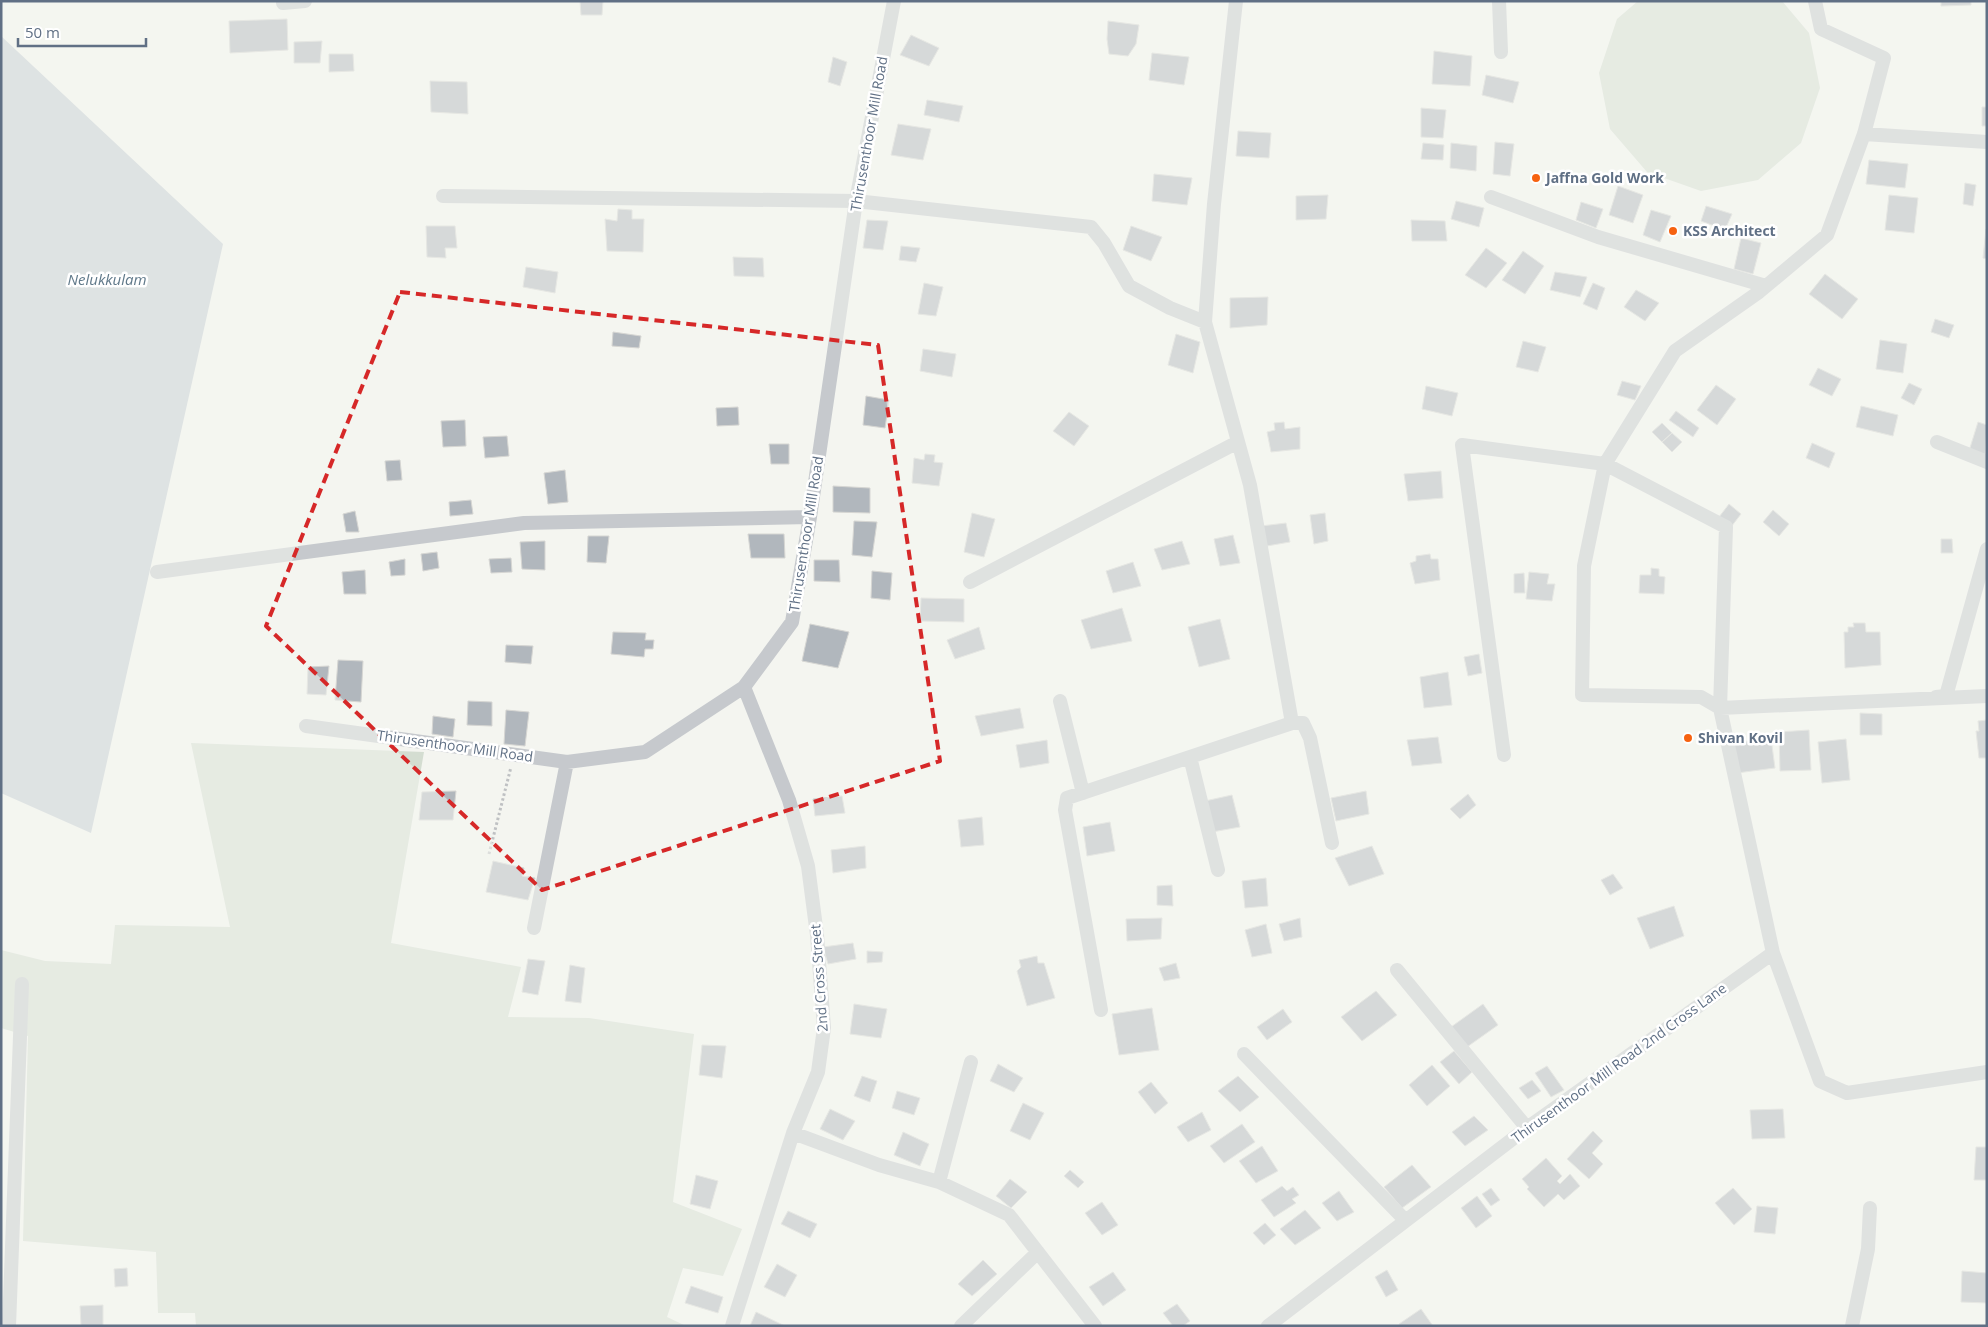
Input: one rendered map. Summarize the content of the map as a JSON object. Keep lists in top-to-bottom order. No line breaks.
{"streets":{"street":["Thirusenthoor Mill Road","2nd Cross Street","Thirusenthoor Mill Road 2nd Cross Lane"]},"crossings":[["Thirusenthoor Mill Road","2nd Cross Street"]],"water":["Nelukkulam"],"places":["Jaffna Gold Work","KSS Architect","Shivan Kovil"],"scale_bar":"50 m"}
